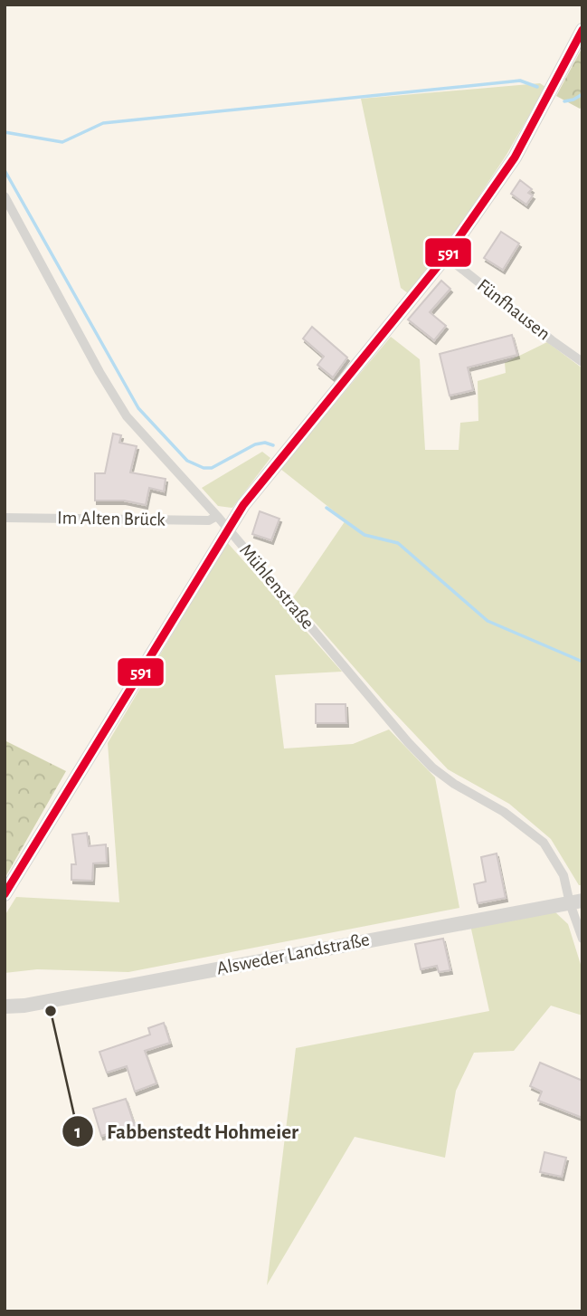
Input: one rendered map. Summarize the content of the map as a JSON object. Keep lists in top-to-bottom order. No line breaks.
{"streets":{"street":["Fünfhausen","Im Alten Brück","Mühlenstraße","Alsweder Landstraße"]},"crossings":[["Im Alten Brück","Mühlenstraße"],["Mühlenstraße","Alsweder Landstraße"]],"places":["Fabbenstedt Hohmeier"],"lines":["transit line 591"]}
